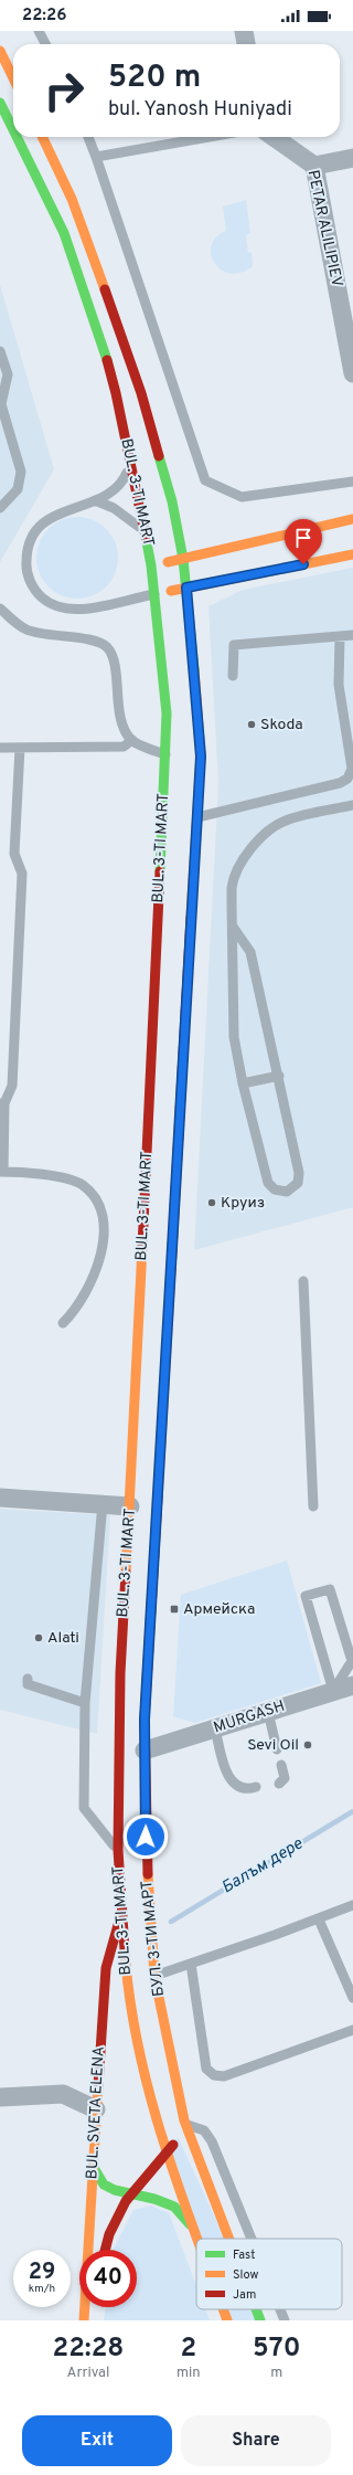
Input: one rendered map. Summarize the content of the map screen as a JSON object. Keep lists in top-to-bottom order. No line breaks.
{"streets":{"street":["PETAR ALILIPIEV","BUL. 3-TI MART","MURGASH","БУЛ. 3-ТИ МАРТ","BUL. SVETA ELENA"]},"crossings":[["BUL. 3-TI MART","БУЛ. 3-ТИ МАРТ"],["BUL. 3-TI MART","BUL. SVETA ELENA"],["MURGASH","БУЛ. 3-ТИ МАРТ"]],"water":["Балъм дере"],"places":{"other":["Skoda","Круиз","Alati","Sevi Oil"],"transit":["Армейска"]},"legend":["Fast","Slow","Jam"],"page":{"status":"22:26","turn":["520 m","bul. Yanosh Huniyadi"],"speed":"29 km/h","limit":"40","eta":["22:28","Arrival","2","min","570","m"],"buttons":["Exit","Share"]}}
